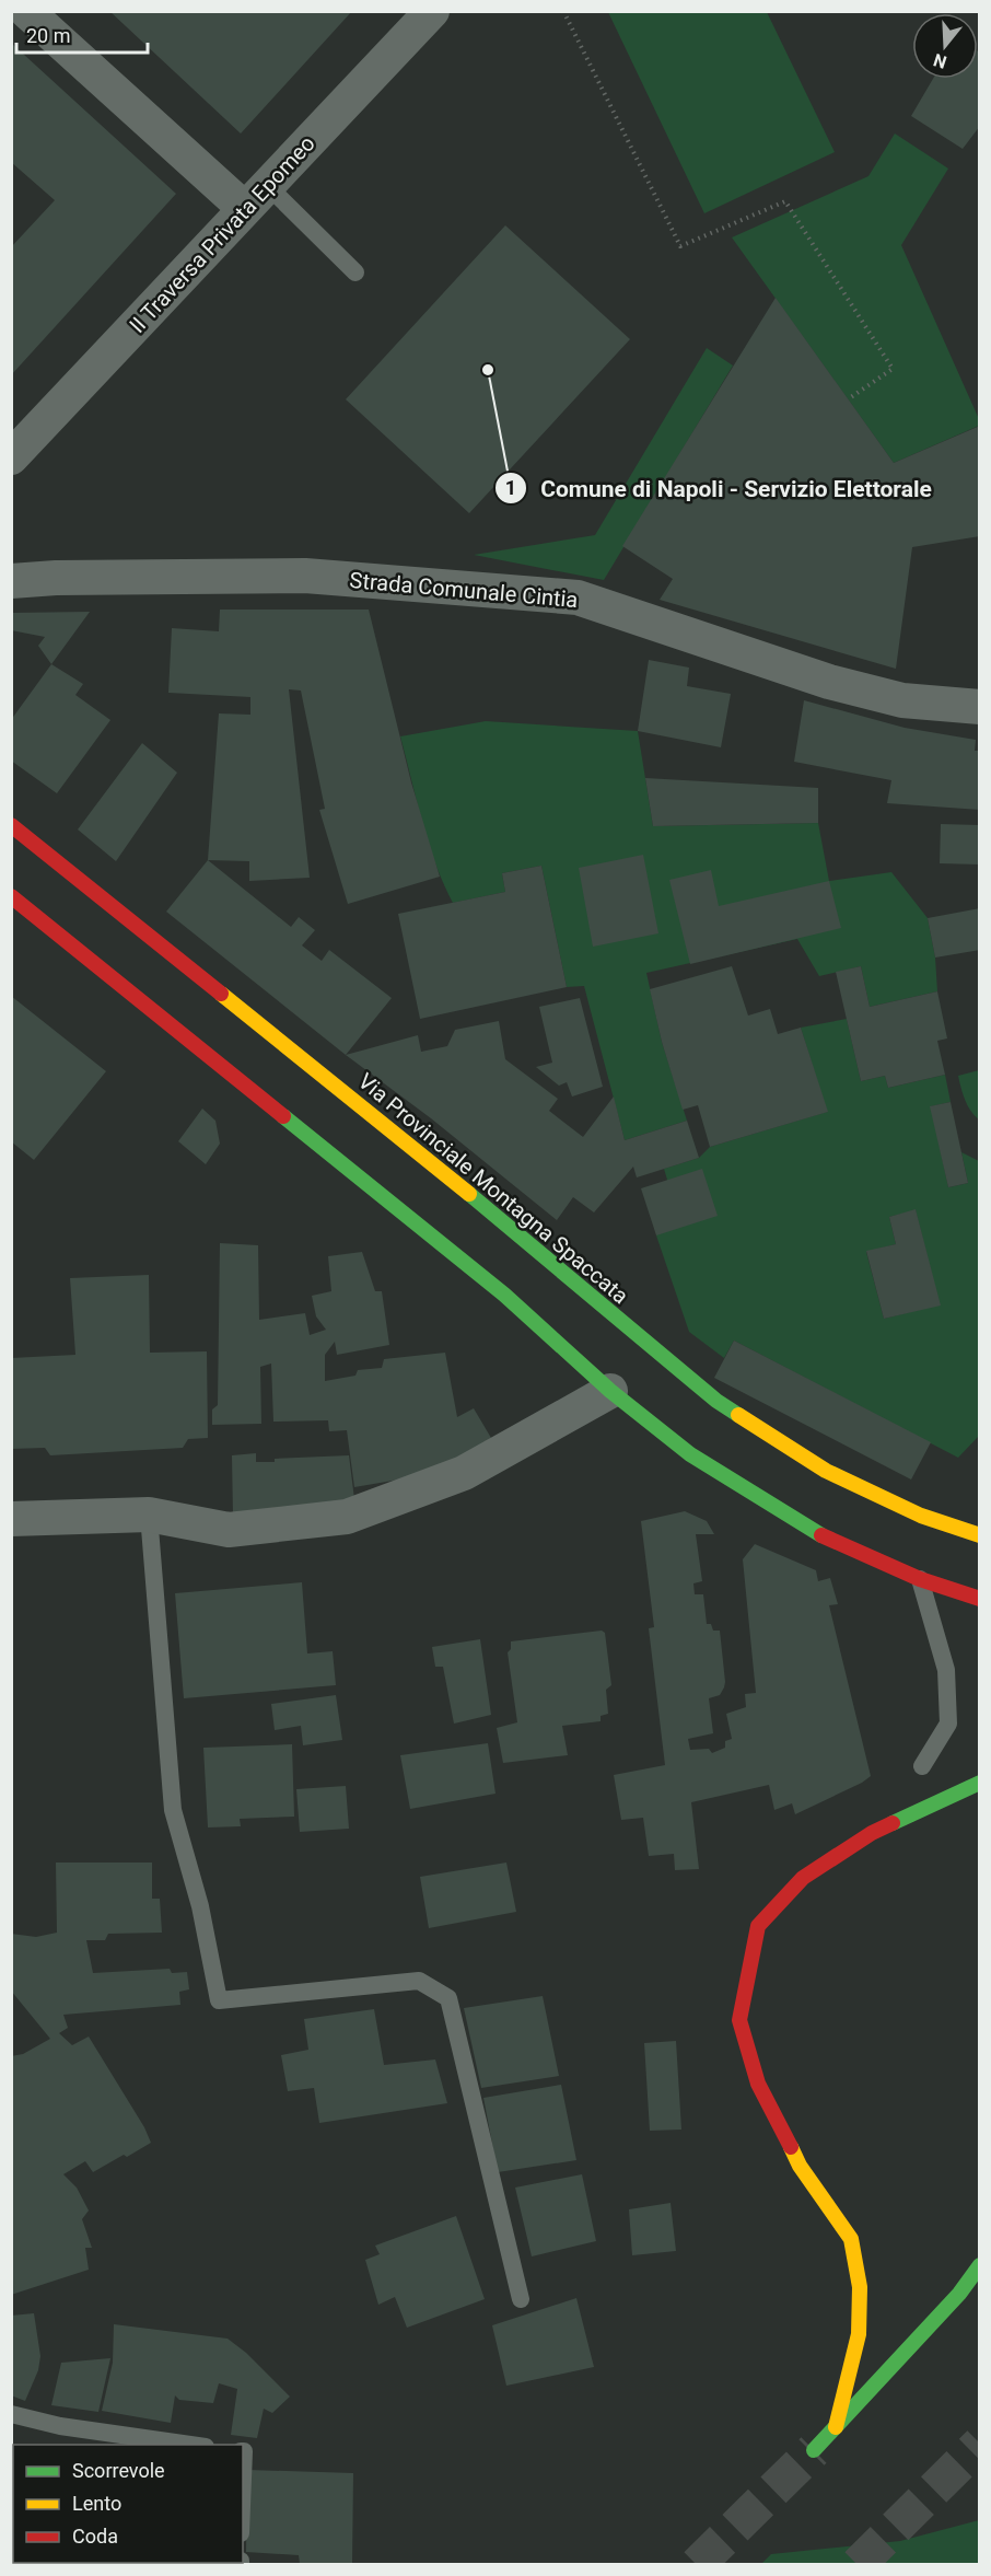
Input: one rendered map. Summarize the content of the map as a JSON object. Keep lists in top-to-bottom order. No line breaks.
{"streets":{"main road":["Via Provinciale Montagna Spaccata"],"street":["II Traversa Privata Epomeo","Strada Comunale Cintia"]},"places":["Comune di Napoli - Servizio Elettorale"],"legend":["Scorrevole","Lento","Coda"],"scale_bar":"20 m","north":"bottom"}
